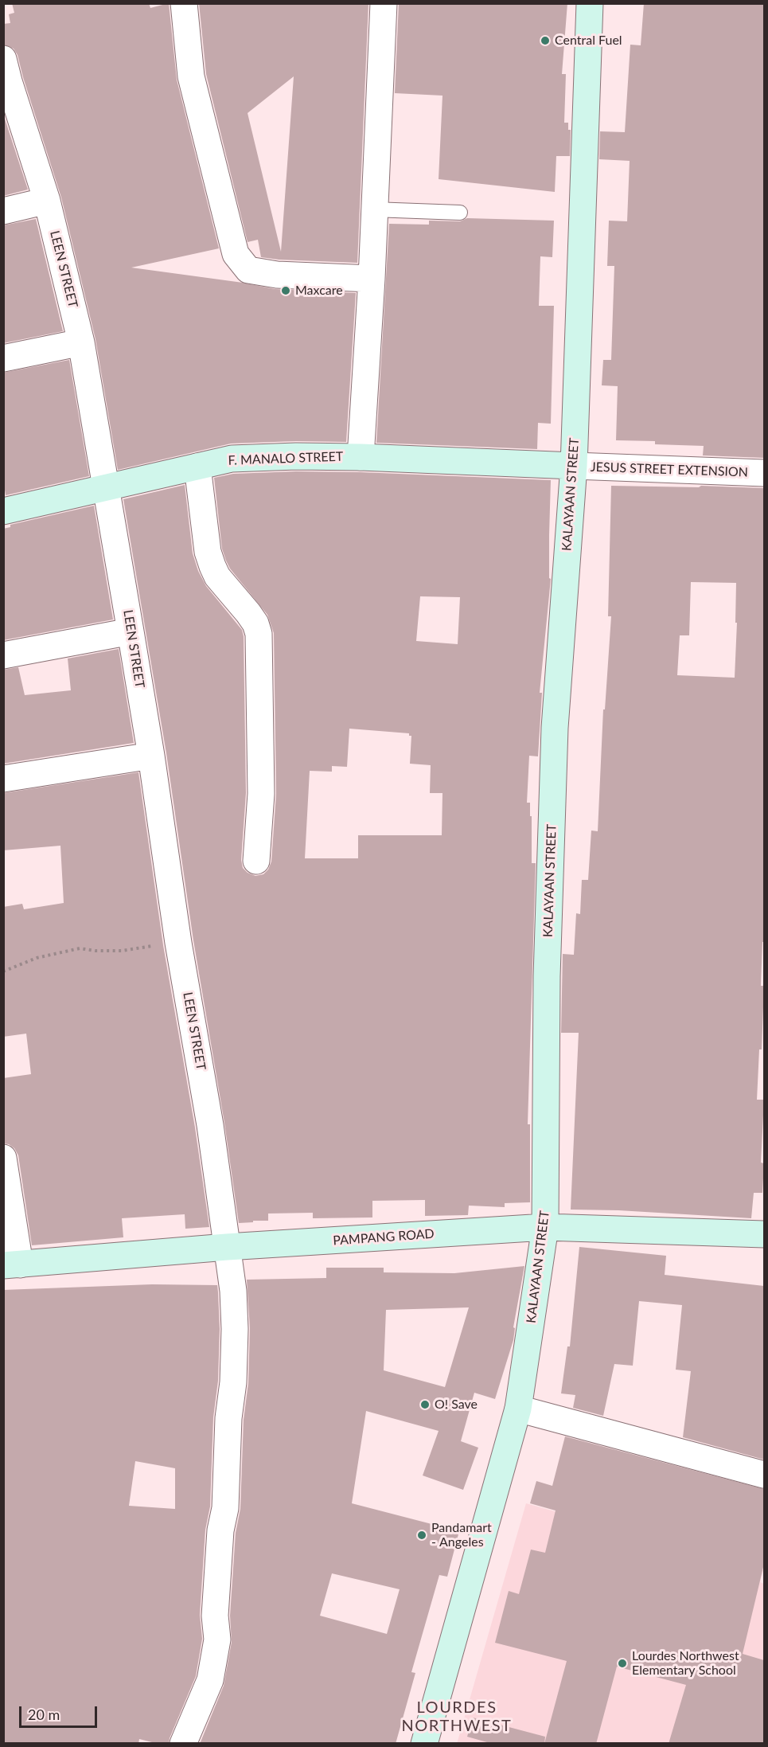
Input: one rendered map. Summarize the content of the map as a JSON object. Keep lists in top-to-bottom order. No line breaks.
{"streets":{"street":["LEEN STREET","F. MANALO STREET","JESUS STREET EXTENSION","KALAYAAN STREET","PAMPANG ROAD"]},"crossings":[["LEEN STREET","F. MANALO STREET"],["LEEN STREET","PAMPANG ROAD"],["F. MANALO STREET","JESUS STREET EXTENSION"],["F. MANALO STREET","KALAYAAN STREET"],["JESUS STREET EXTENSION","KALAYAAN STREET"],["KALAYAAN STREET","PAMPANG ROAD"]],"districts":["LOURDES NORTHWEST"],"places":["Central Fuel","Maxcare","O! Save","Pandamart - Angeles","Lourdes Northwest Elementary School"],"scale_bar":"20 m"}
